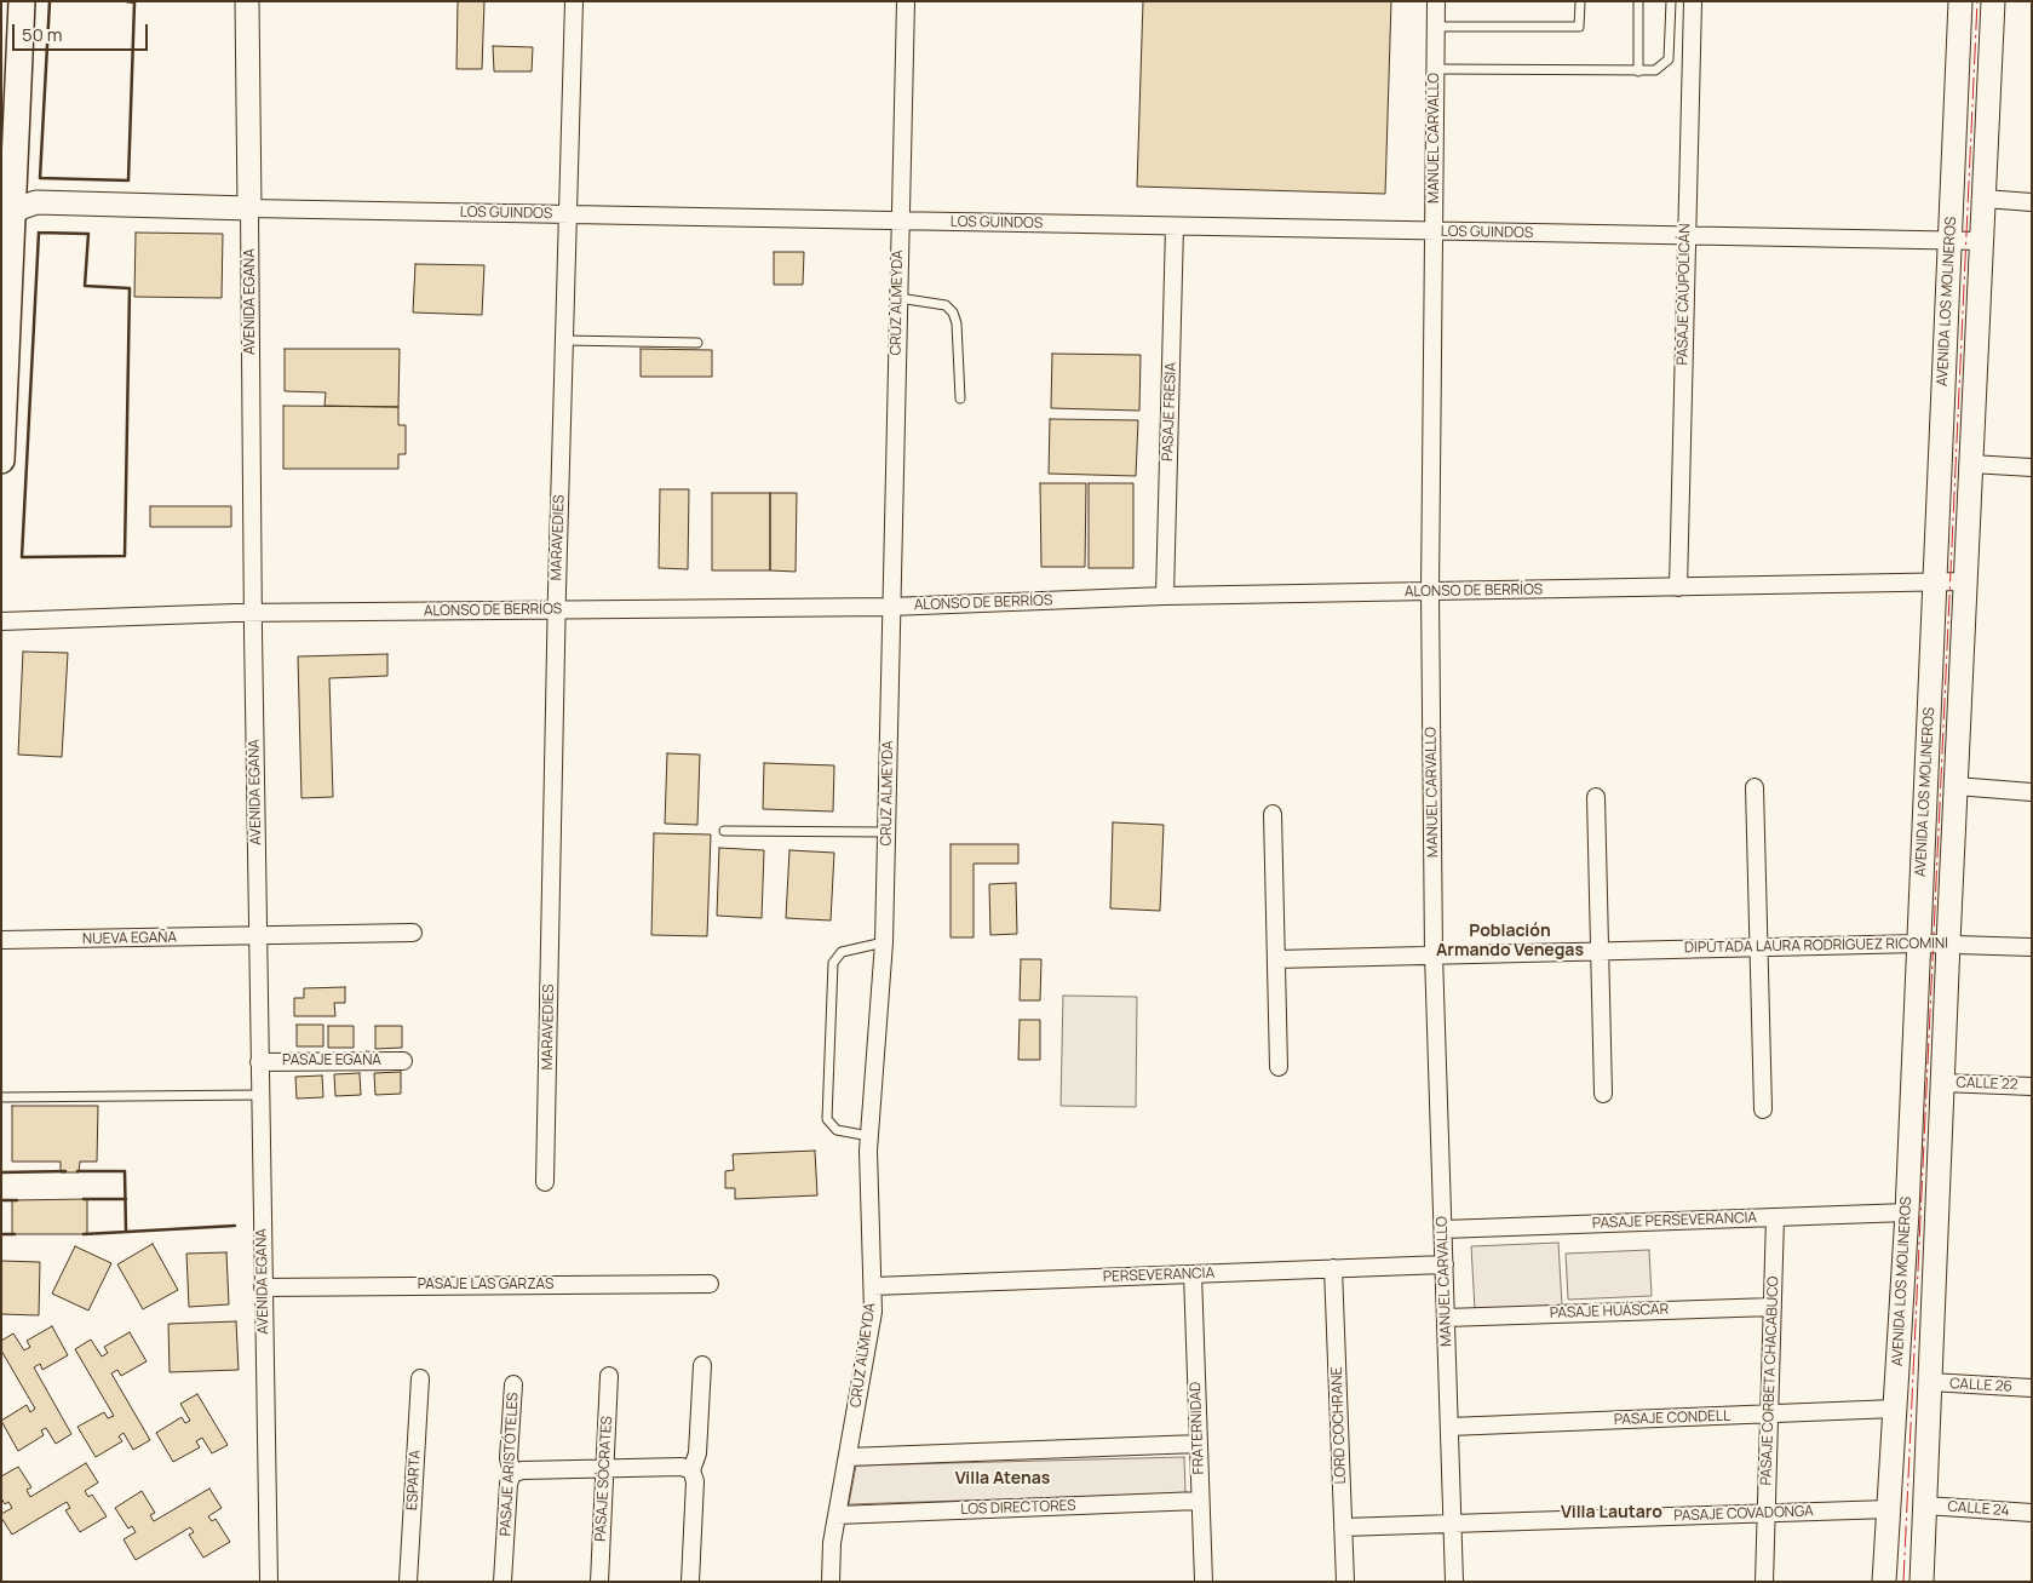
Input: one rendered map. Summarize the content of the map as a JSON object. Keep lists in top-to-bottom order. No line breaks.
{"streets":{"street":["MANUEL CARVALLO","LOS GUINDOS","PASAJE CAUPOLICÁN","AVENIDA EGAÑA","AVENIDA LOS MOLINEROS","CRUZ ALMEYDA","PASAJE FRESIA","MARAVEDIES","ALONSO DE BERRÍOS","NUEVA EGAÑA","DIPUTADA LAURA RODRÍGUEZ RICOMINI","PASAJE EGAÑA","CALLE 22","PASAJE PERSEVERANCIA","PERSEVERANCIA","PASAJE LAS GARZAS","PASAJE HUÁSCAR","PASAJE CORBETA CHACABUCO","CALLE 26","PASAJE CONDELL","LORD COCHRANE","FRATERNIDAD","PASAJE ARISTÓTELES","PASAJE SÓCRATES","ESPARTA","LOS DIRECTORES","CALLE 24","PASAJE COVADONGA"]},"crossings":[["MANUEL CARVALLO","LOS GUINDOS"],["MANUEL CARVALLO","ALONSO DE BERRÍOS"],["MANUEL CARVALLO","DIPUTADA LAURA RODRÍGUEZ RICOMINI"],["MANUEL CARVALLO","PASAJE PERSEVERANCIA"],["MANUEL CARVALLO","PERSEVERANCIA"],["MANUEL CARVALLO","PASAJE HUÁSCAR"],["MANUEL CARVALLO","PASAJE CONDELL"],["MANUEL CARVALLO","PASAJE COVADONGA"],["LOS GUINDOS","PASAJE CAUPOLICÁN"],["LOS GUINDOS","AVENIDA EGAÑA"],["LOS GUINDOS","AVENIDA LOS MOLINEROS"],["LOS GUINDOS","CRUZ ALMEYDA"],["LOS GUINDOS","PASAJE FRESIA"],["LOS GUINDOS","MARAVEDIES"],["PASAJE CAUPOLICÁN","ALONSO DE BERRÍOS"],["AVENIDA EGAÑA","ALONSO DE BERRÍOS"],["AVENIDA EGAÑA","NUEVA EGAÑA"],["AVENIDA EGAÑA","PASAJE EGAÑA"],["AVENIDA EGAÑA","PASAJE LAS GARZAS"],["AVENIDA LOS MOLINEROS","ALONSO DE BERRÍOS"],["AVENIDA LOS MOLINEROS","DIPUTADA LAURA RODRÍGUEZ RICOMINI"],["AVENIDA LOS MOLINEROS","CALLE 22"],["AVENIDA LOS MOLINEROS","PASAJE PERSEVERANCIA"],["AVENIDA LOS MOLINEROS","CALLE 26"],["AVENIDA LOS MOLINEROS","PASAJE CONDELL"],["AVENIDA LOS MOLINEROS","CALLE 24"],["AVENIDA LOS MOLINEROS","PASAJE COVADONGA"],["CRUZ ALMEYDA","ALONSO DE BERRÍOS"],["CRUZ ALMEYDA","PERSEVERANCIA"],["CRUZ ALMEYDA","LOS DIRECTORES"],["PASAJE FRESIA","ALONSO DE BERRÍOS"],["MARAVEDIES","ALONSO DE BERRÍOS"],["PASAJE PERSEVERANCIA","PASAJE CORBETA CHACABUCO"],["PERSEVERANCIA","LORD COCHRANE"],["PERSEVERANCIA","FRATERNIDAD"],["PASAJE HUÁSCAR","PASAJE CORBETA CHACABUCO"],["PASAJE CORBETA CHACABUCO","PASAJE CONDELL"],["PASAJE CORBETA CHACABUCO","PASAJE COVADONGA"],["LORD COCHRANE","PASAJE COVADONGA"],["FRATERNIDAD","LOS DIRECTORES"]],"districts":["Población Armando Venegas","Villa Atenas","Villa Lautaro"],"scale_bar":"50 m"}
